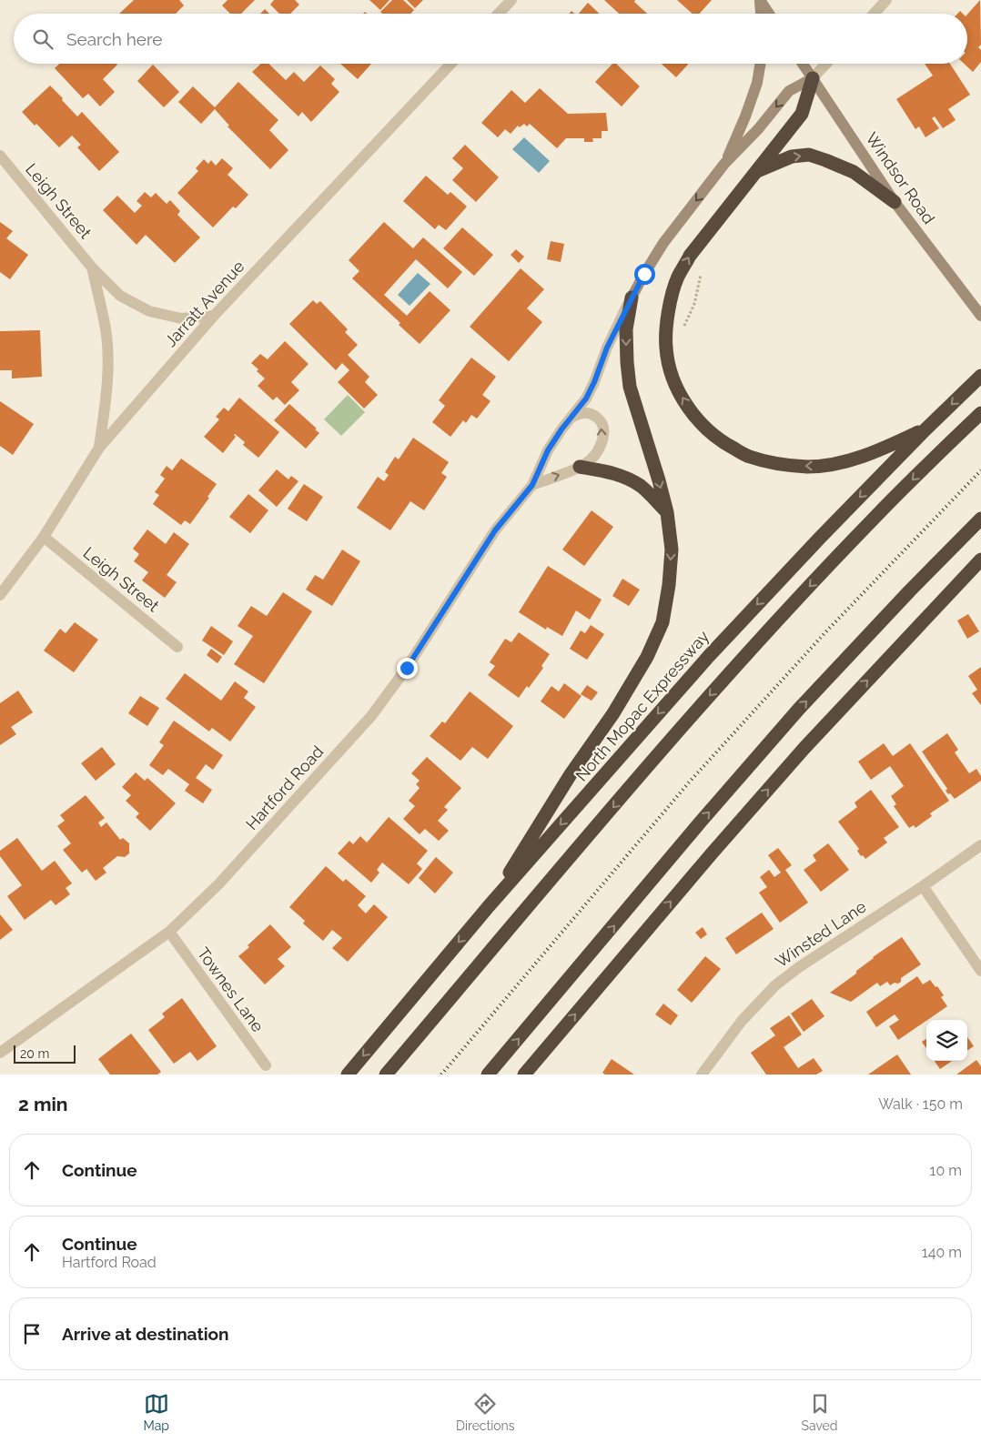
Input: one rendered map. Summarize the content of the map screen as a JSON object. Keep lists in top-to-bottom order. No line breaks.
{"streets":{"highway":["North Mopac Expressway"],"main road":["Windsor Road"],"street":["Leigh Street","Jarratt Avenue","Hartford Road","Winsted Lane","Townes Lane"]},"crossings":[["Leigh Street","Jarratt Avenue"],["Hartford Road","Townes Lane"]],"scale_bar":"20 m","page":{"search":"Search here","scale":"20 m","heading":["2 min","Walk · 150 m"],"list":[["Continue","10 m"],["Continue","Hartford Road","140 m"],"Arrive at destination"],"nav":["Map","Directions","Saved"]}}
